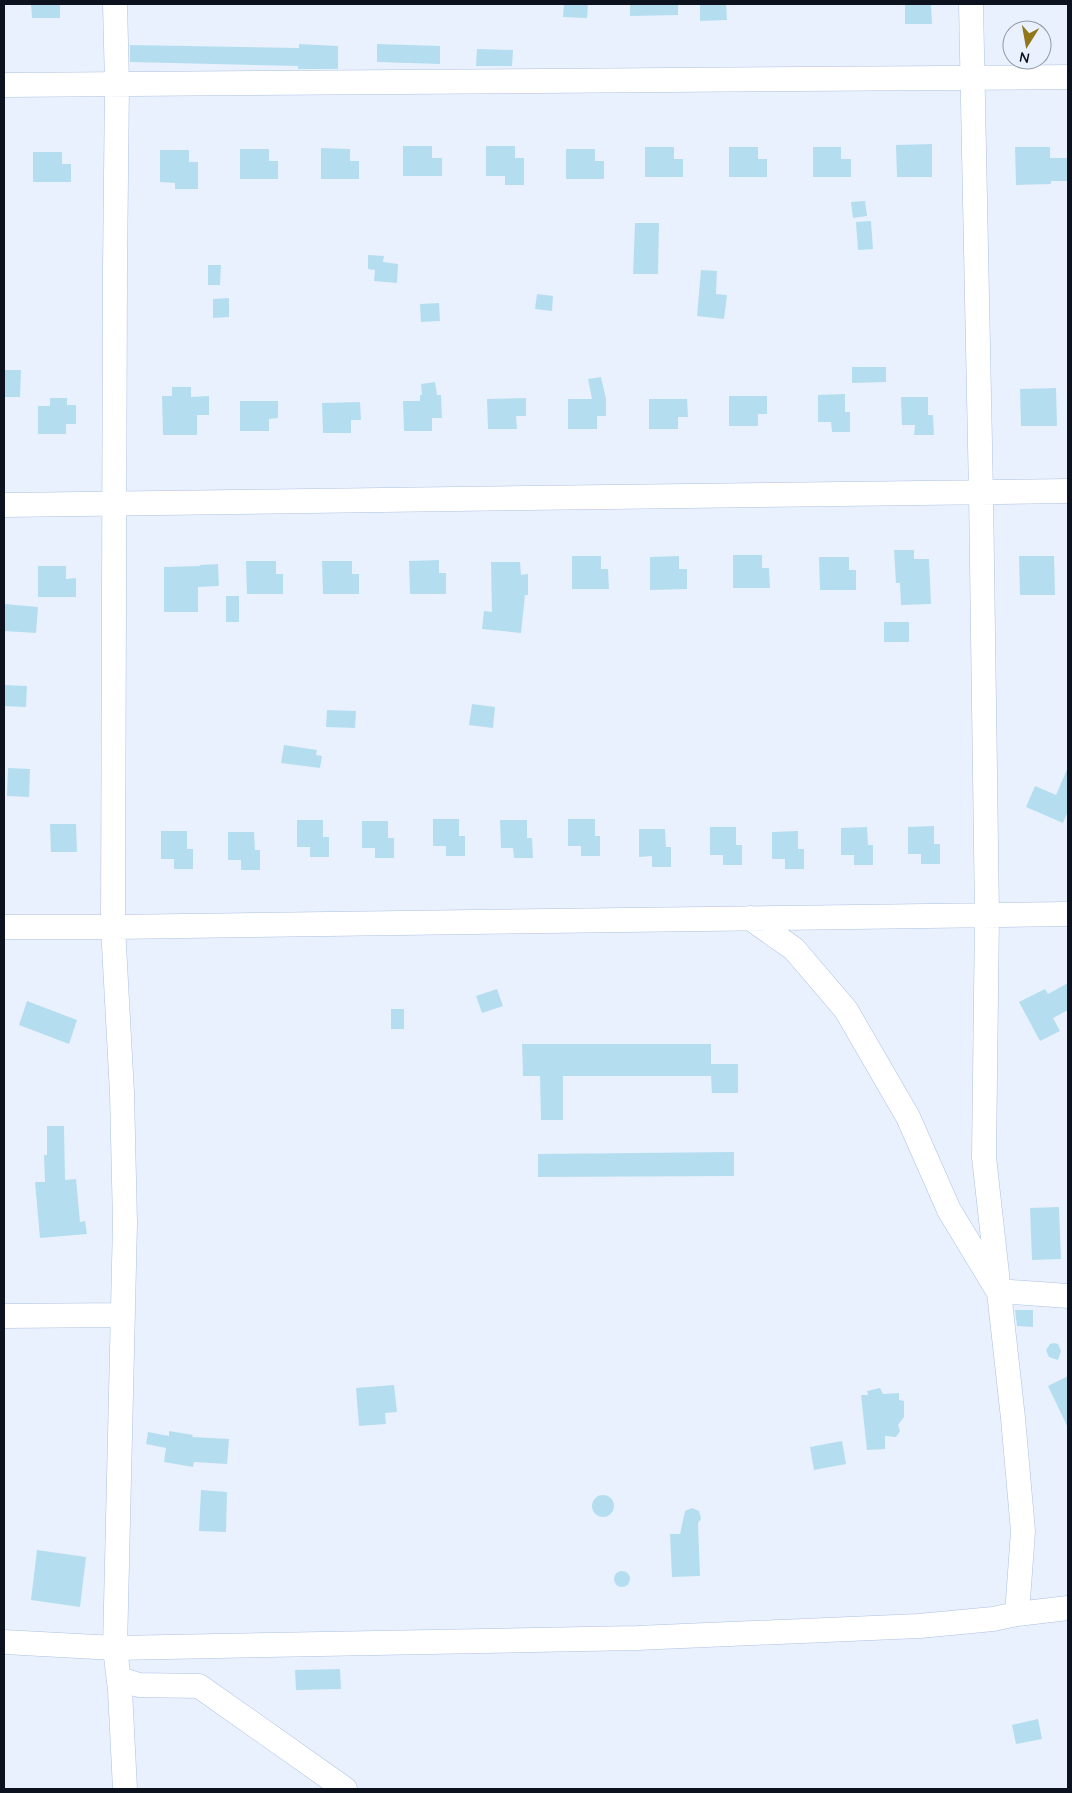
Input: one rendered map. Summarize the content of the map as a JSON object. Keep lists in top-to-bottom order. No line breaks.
{"north":"bottom"}
